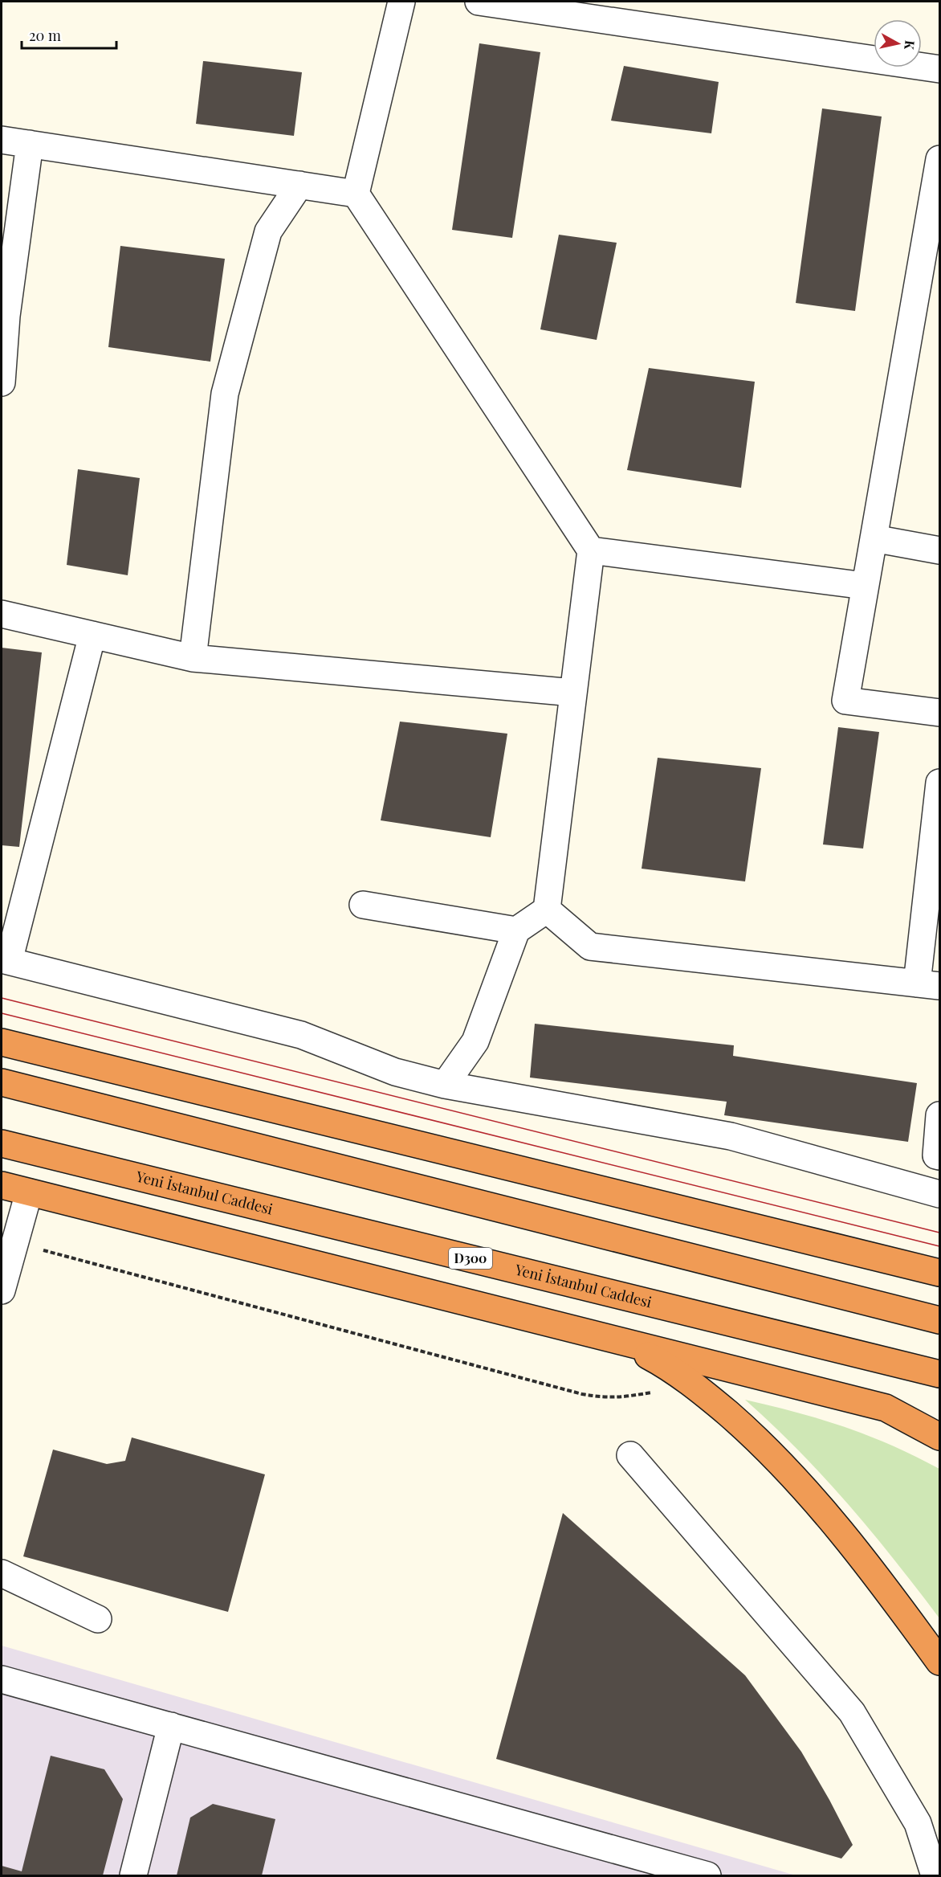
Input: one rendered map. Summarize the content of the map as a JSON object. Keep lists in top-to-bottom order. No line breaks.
{"streets":{"highway":["Yeni İstanbul Caddesi","D300"]},"scale_bar":"20 m","north":"right"}
